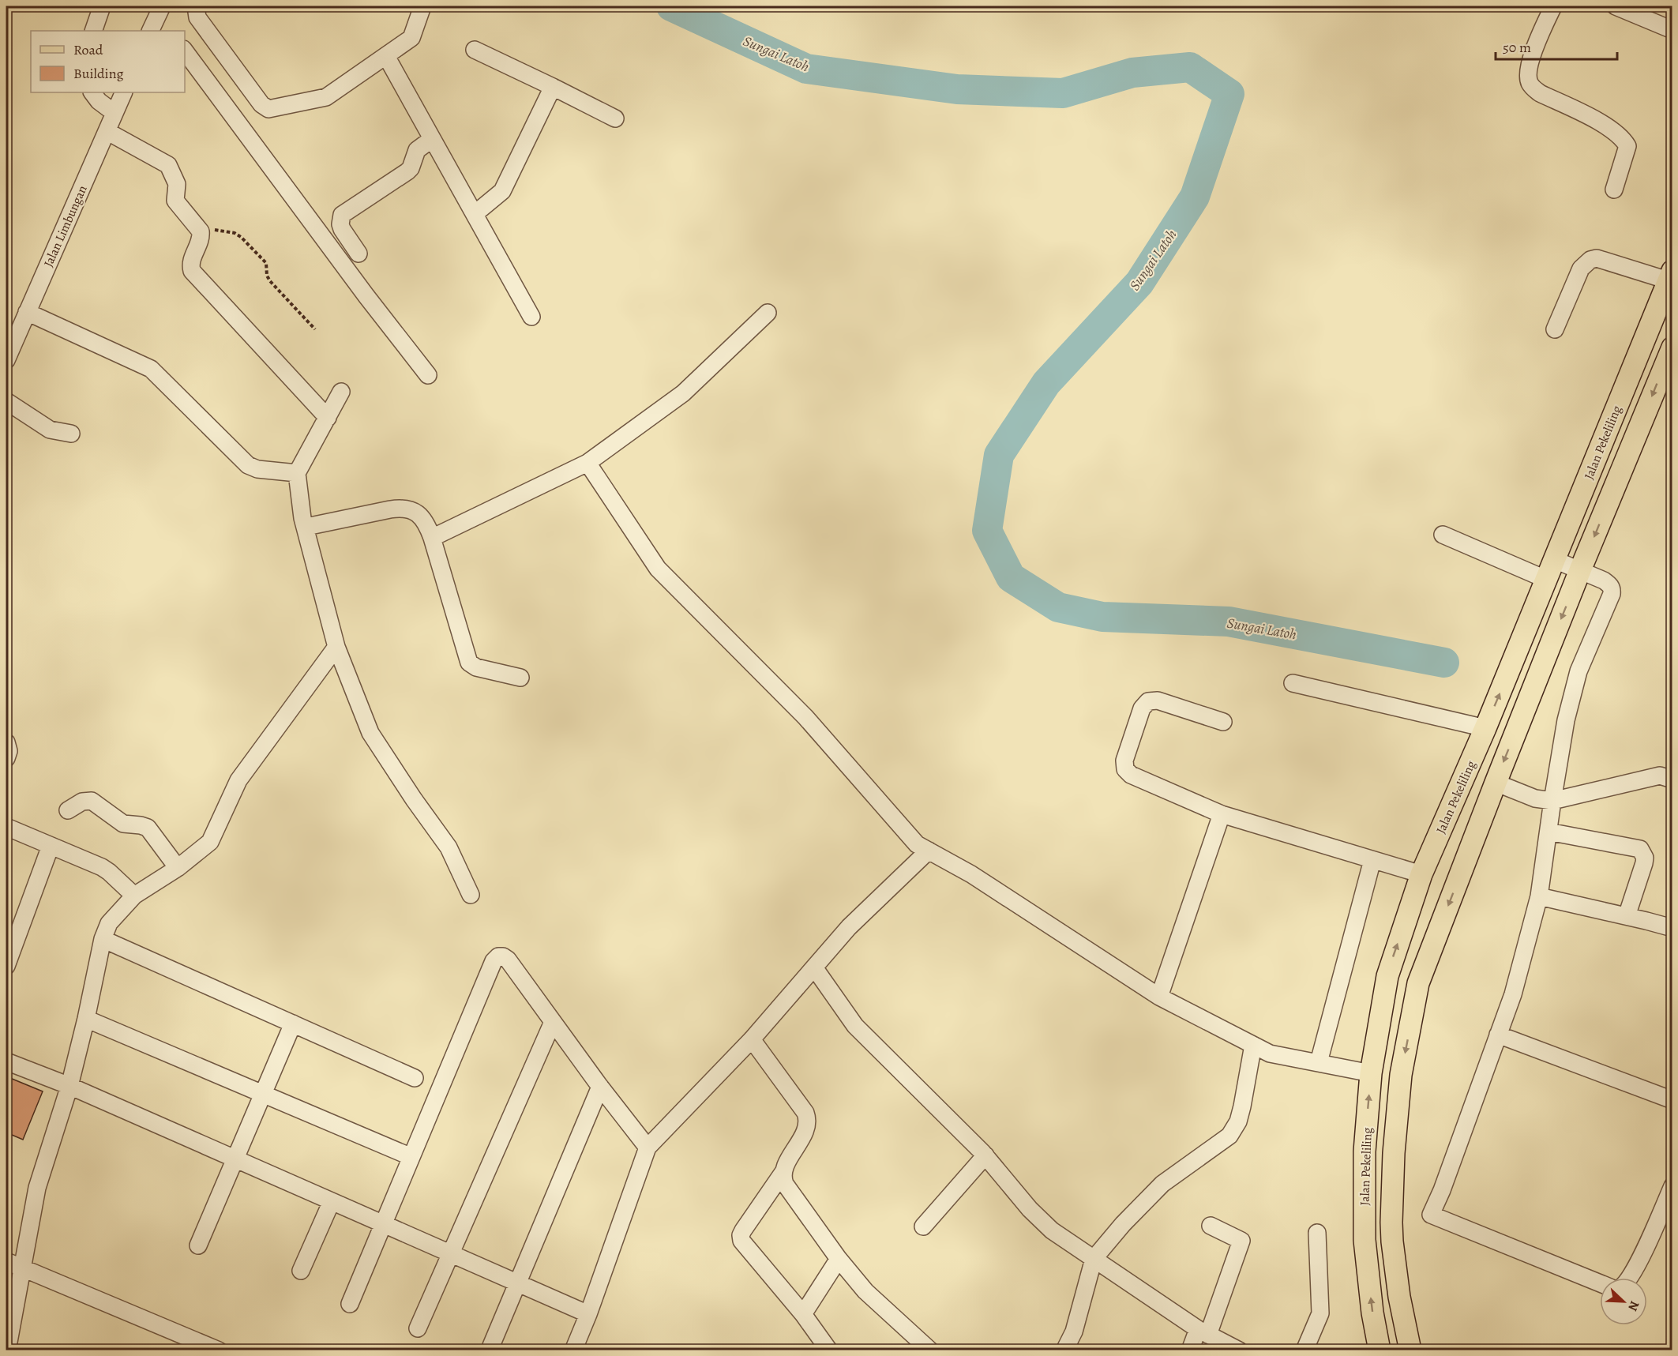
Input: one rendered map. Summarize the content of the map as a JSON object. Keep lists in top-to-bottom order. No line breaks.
{"streets":{"main road":["Jalan Pekeliling"],"street":["Jalan Limbungan"]},"water":["Sungai Latoh"],"legend":["Road","Building"],"scale_bar":"50 m","north":"bottom right"}
